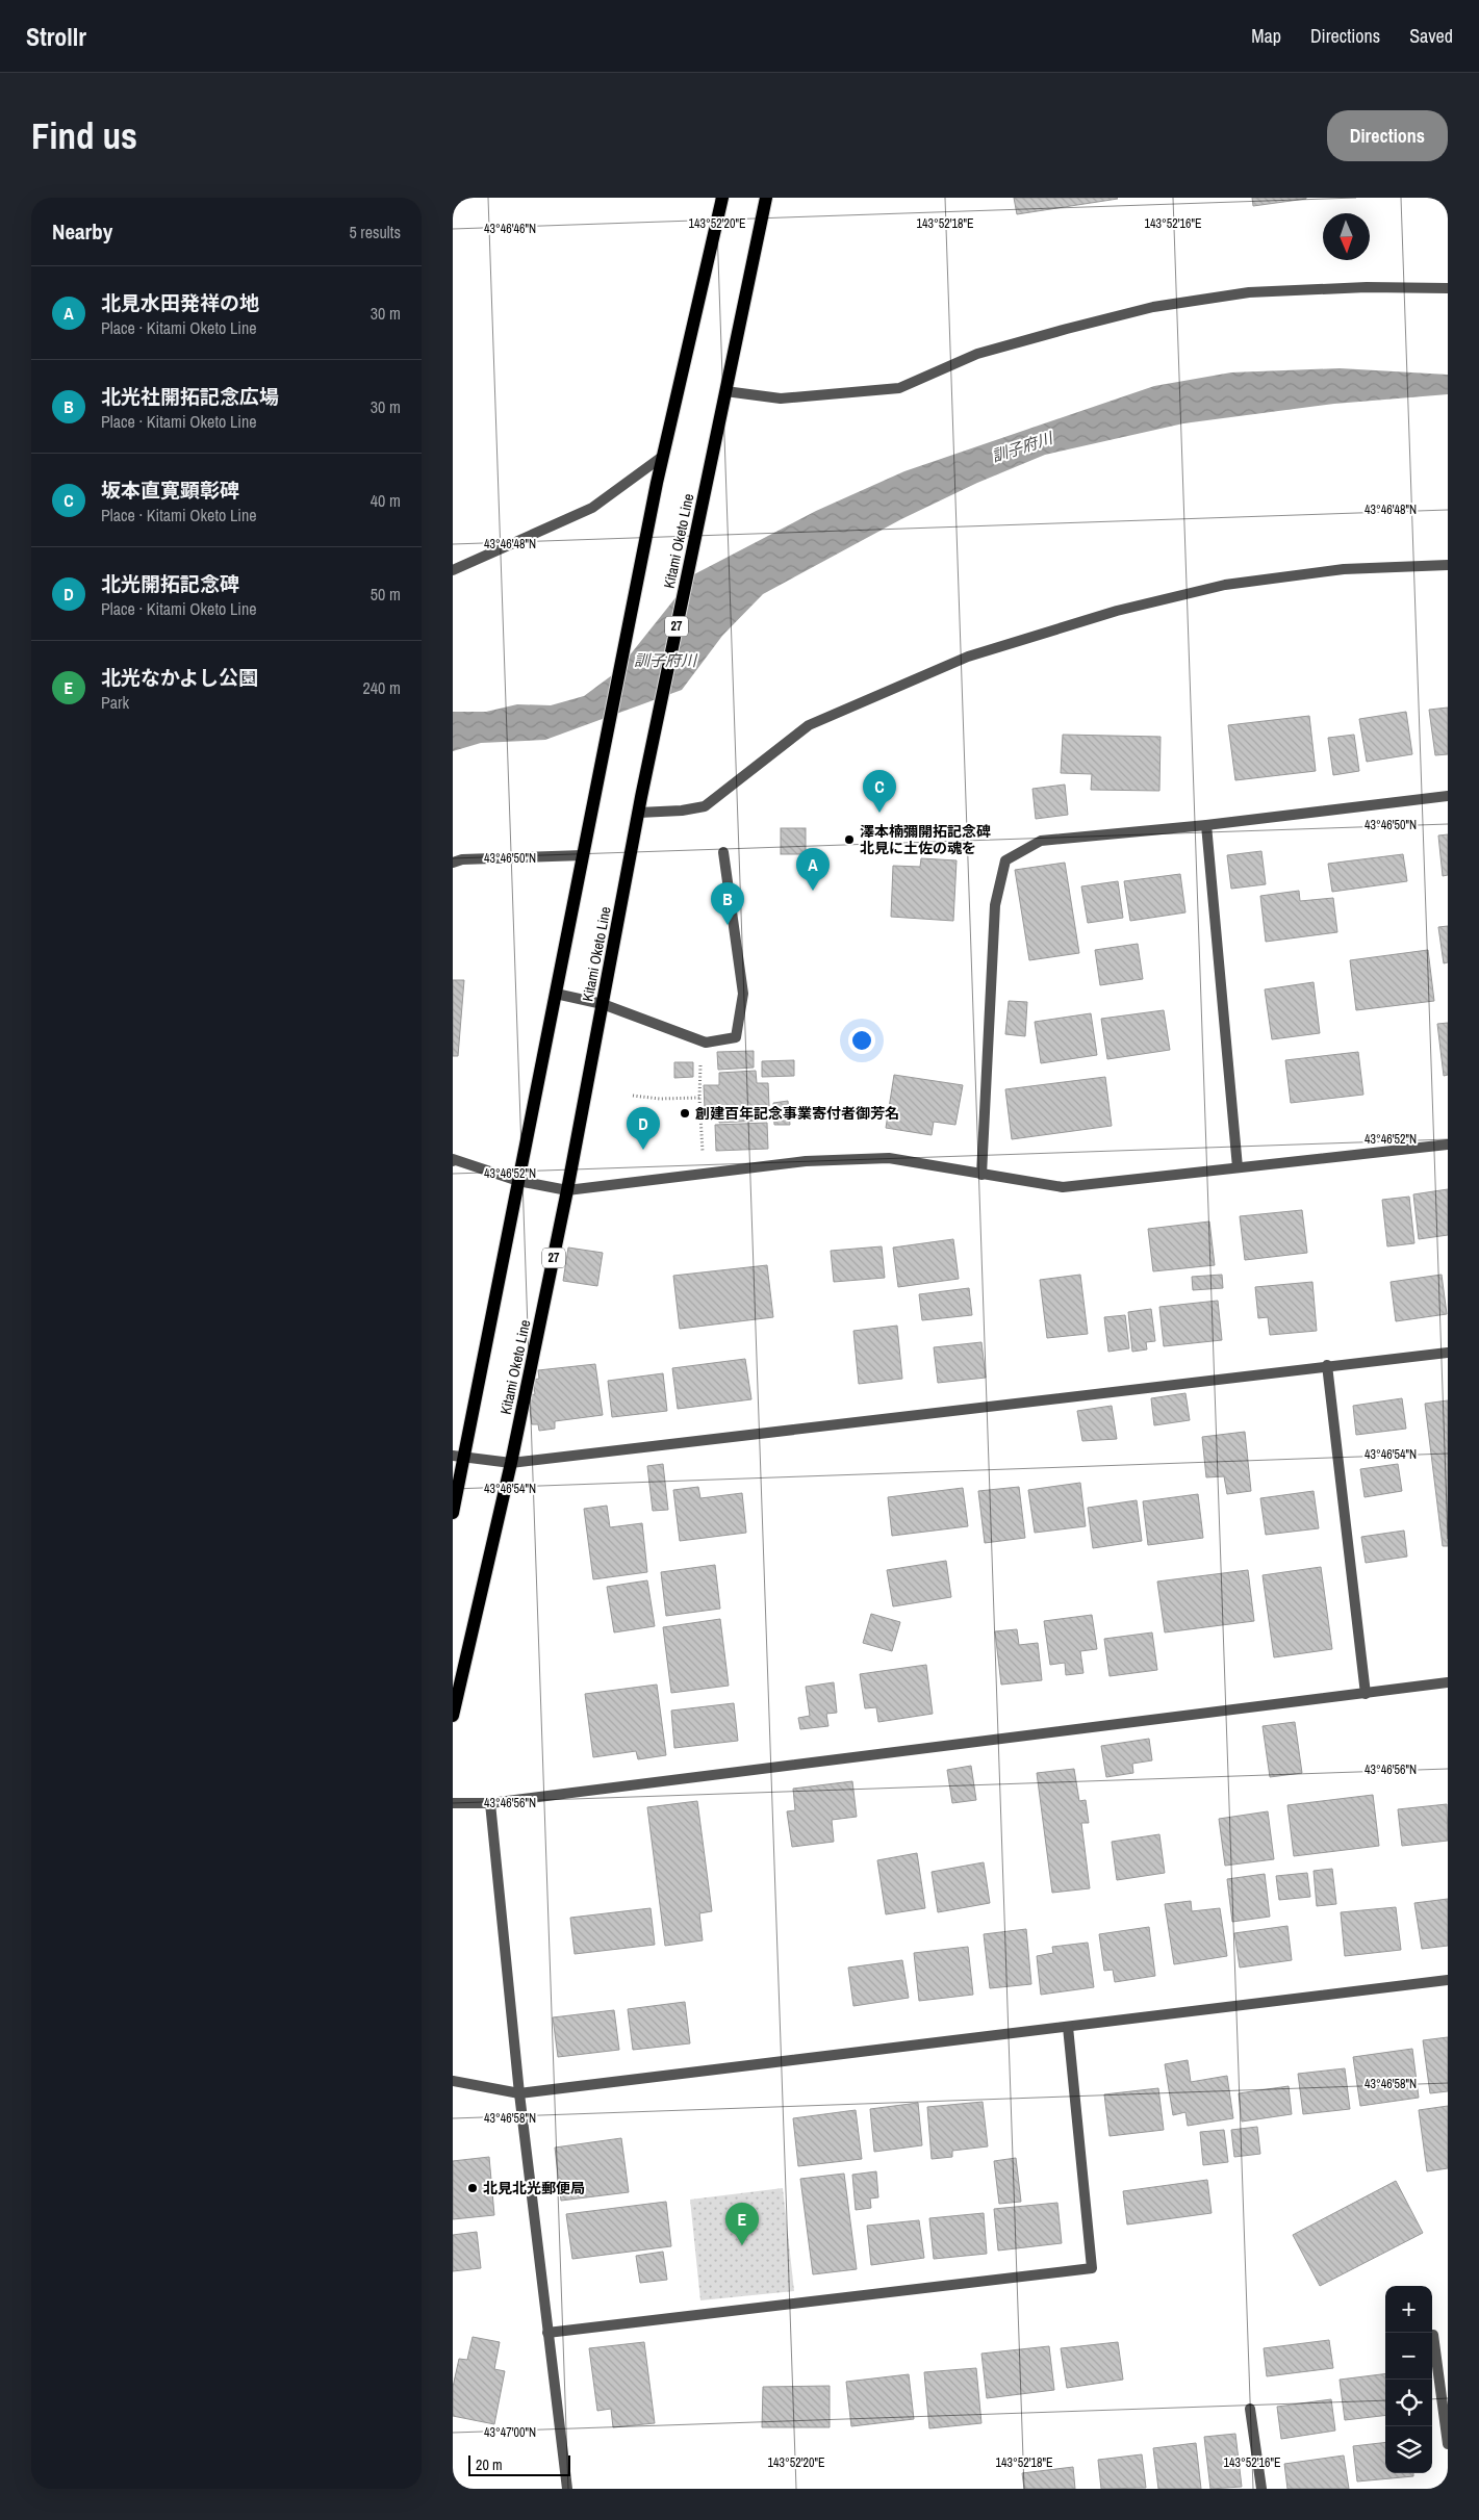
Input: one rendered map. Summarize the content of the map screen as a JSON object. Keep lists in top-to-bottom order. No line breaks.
{"streets":{"main road":["Kitami Oketo Line","27"]},"water":["訓子府川"],"places":["澤本楠彌開拓記念碑 北見に土佐の魂を","創建百年記念事業寄付者御芳名","北見北光郵便局"],"scale_bar":"20 m","north":"bottom","page":{"header":"Strollr","nav":["Map","Directions","Saved"],"buttons":"Directions","title":"Find us","heading":["Nearby","5 results"],"list":[{"mark":"A","name":"北見水田発祥の地","note":"Place · Kitami Oketo Line","value":"30 m"},{"mark":"B","name":"北光社開拓記念広場","note":"Place · Kitami Oketo Line","value":"30 m"},{"mark":"C","name":"坂本直寛顕彰碑","note":"Place · Kitami Oketo Line","value":"40 m"},{"mark":"D","name":"北光開拓記念碑","note":"Place · Kitami Oketo Line","value":"50 m"},{"mark":"E","name":"北光なかよし公園","note":"Park","value":"240 m"}],"pins":["C","A","B","D","E"],"map_buttons":["+","−"],"scale":"20 m"},"coordinates":["143°52'20\"E","143°52'18\"E","143°52'16\"E","43°46'46\"N","43°46'48\"N","43°46'50\"N","43°46'52\"N","43°46'54\"N","43°46'56\"N","43°46'58\"N","43°47'00\"N"]}
